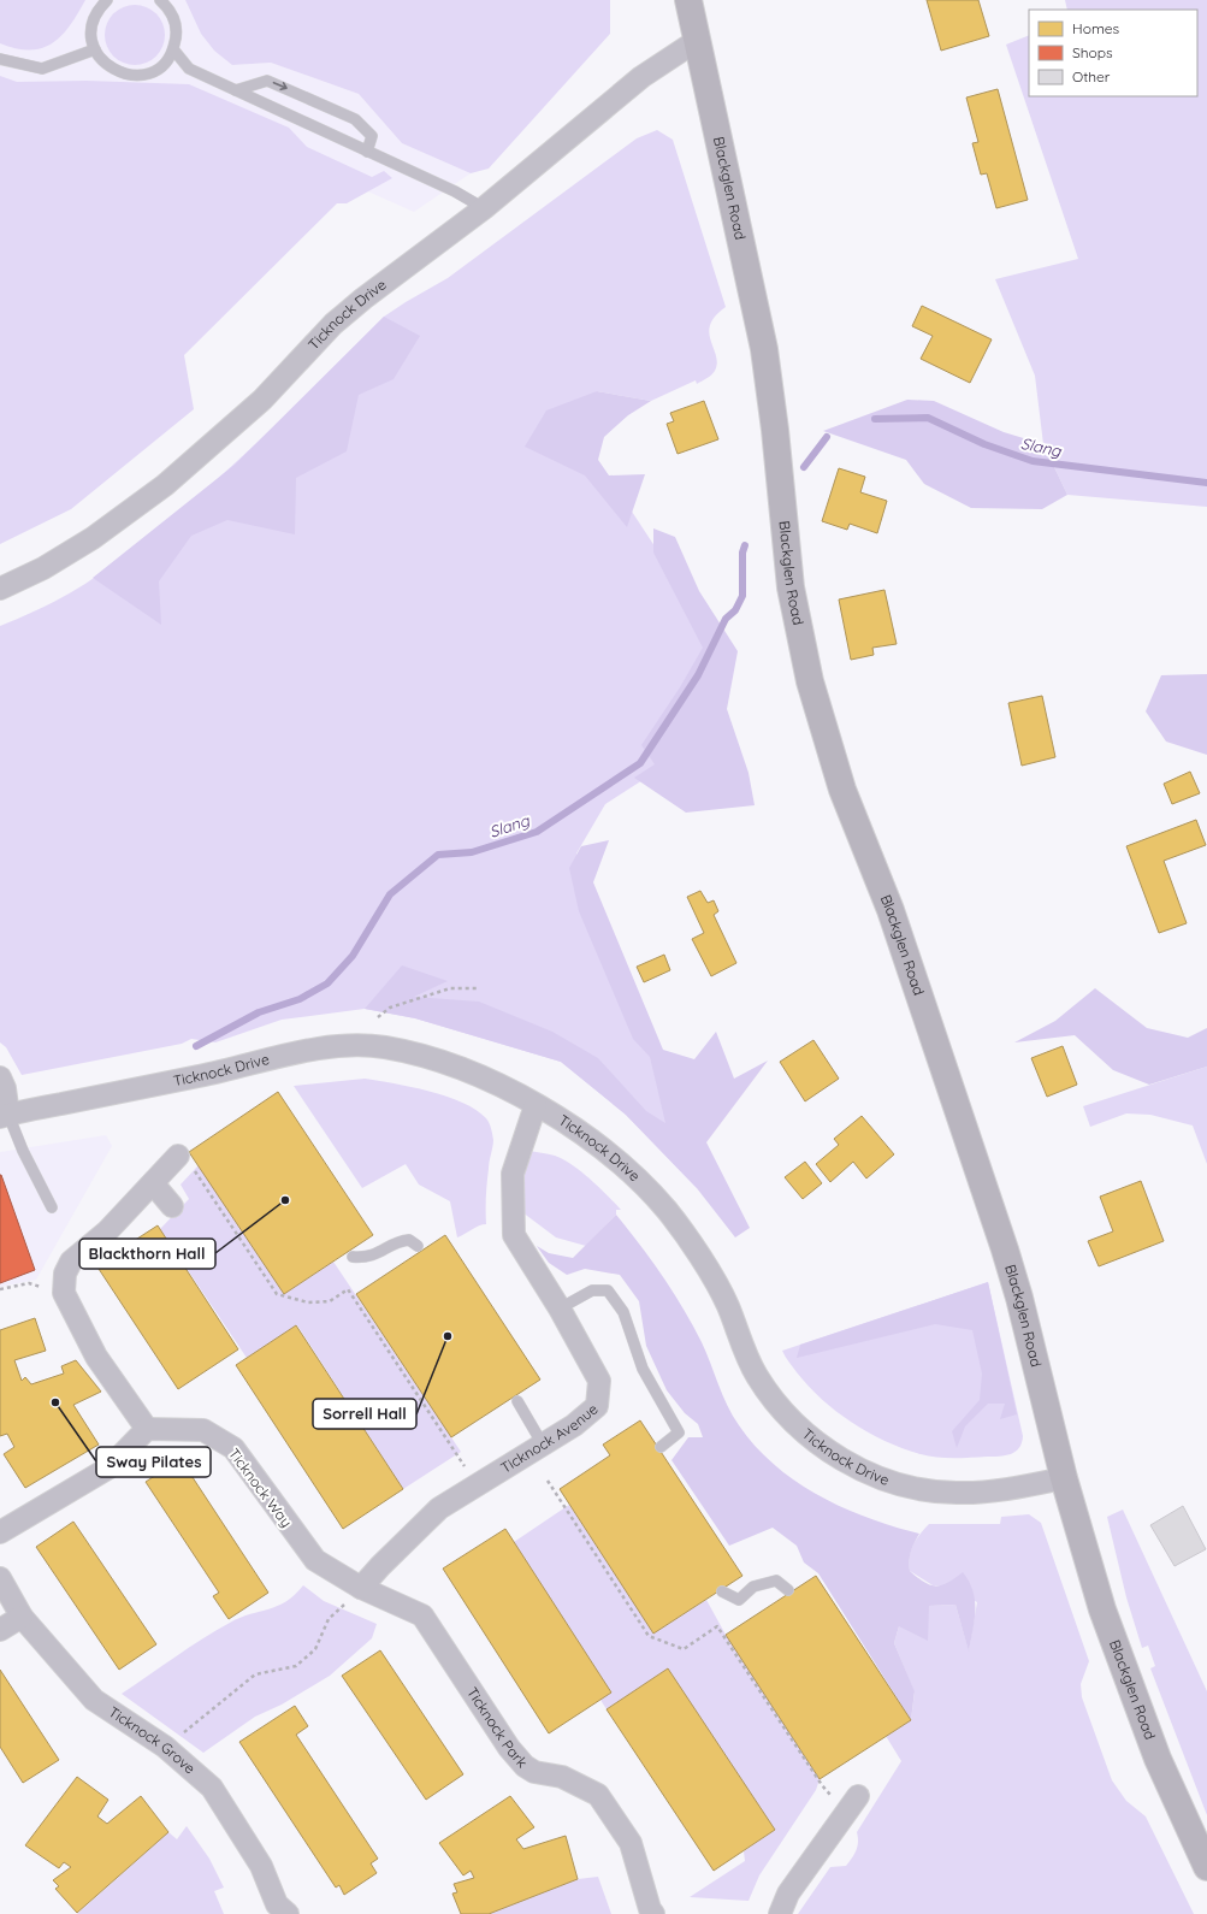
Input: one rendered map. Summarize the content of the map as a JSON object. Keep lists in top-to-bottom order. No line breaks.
{"streets":{"street":["Blackglen Road","Ticknock Drive","Ticknock Avenue","Ticknock Way","Ticknock Park","Ticknock Grove"]},"crossings":[["Blackglen Road","Ticknock Drive"],["Ticknock Drive","Ticknock Avenue"],["Ticknock Avenue","Ticknock Way"],["Ticknock Avenue","Ticknock Park"],["Ticknock Way","Ticknock Park"]],"water":["Slang"],"places":["Blackthorn Hall","Sorrell Hall","Sway Pilates"],"legend":["Homes","Shops","Other"]}
